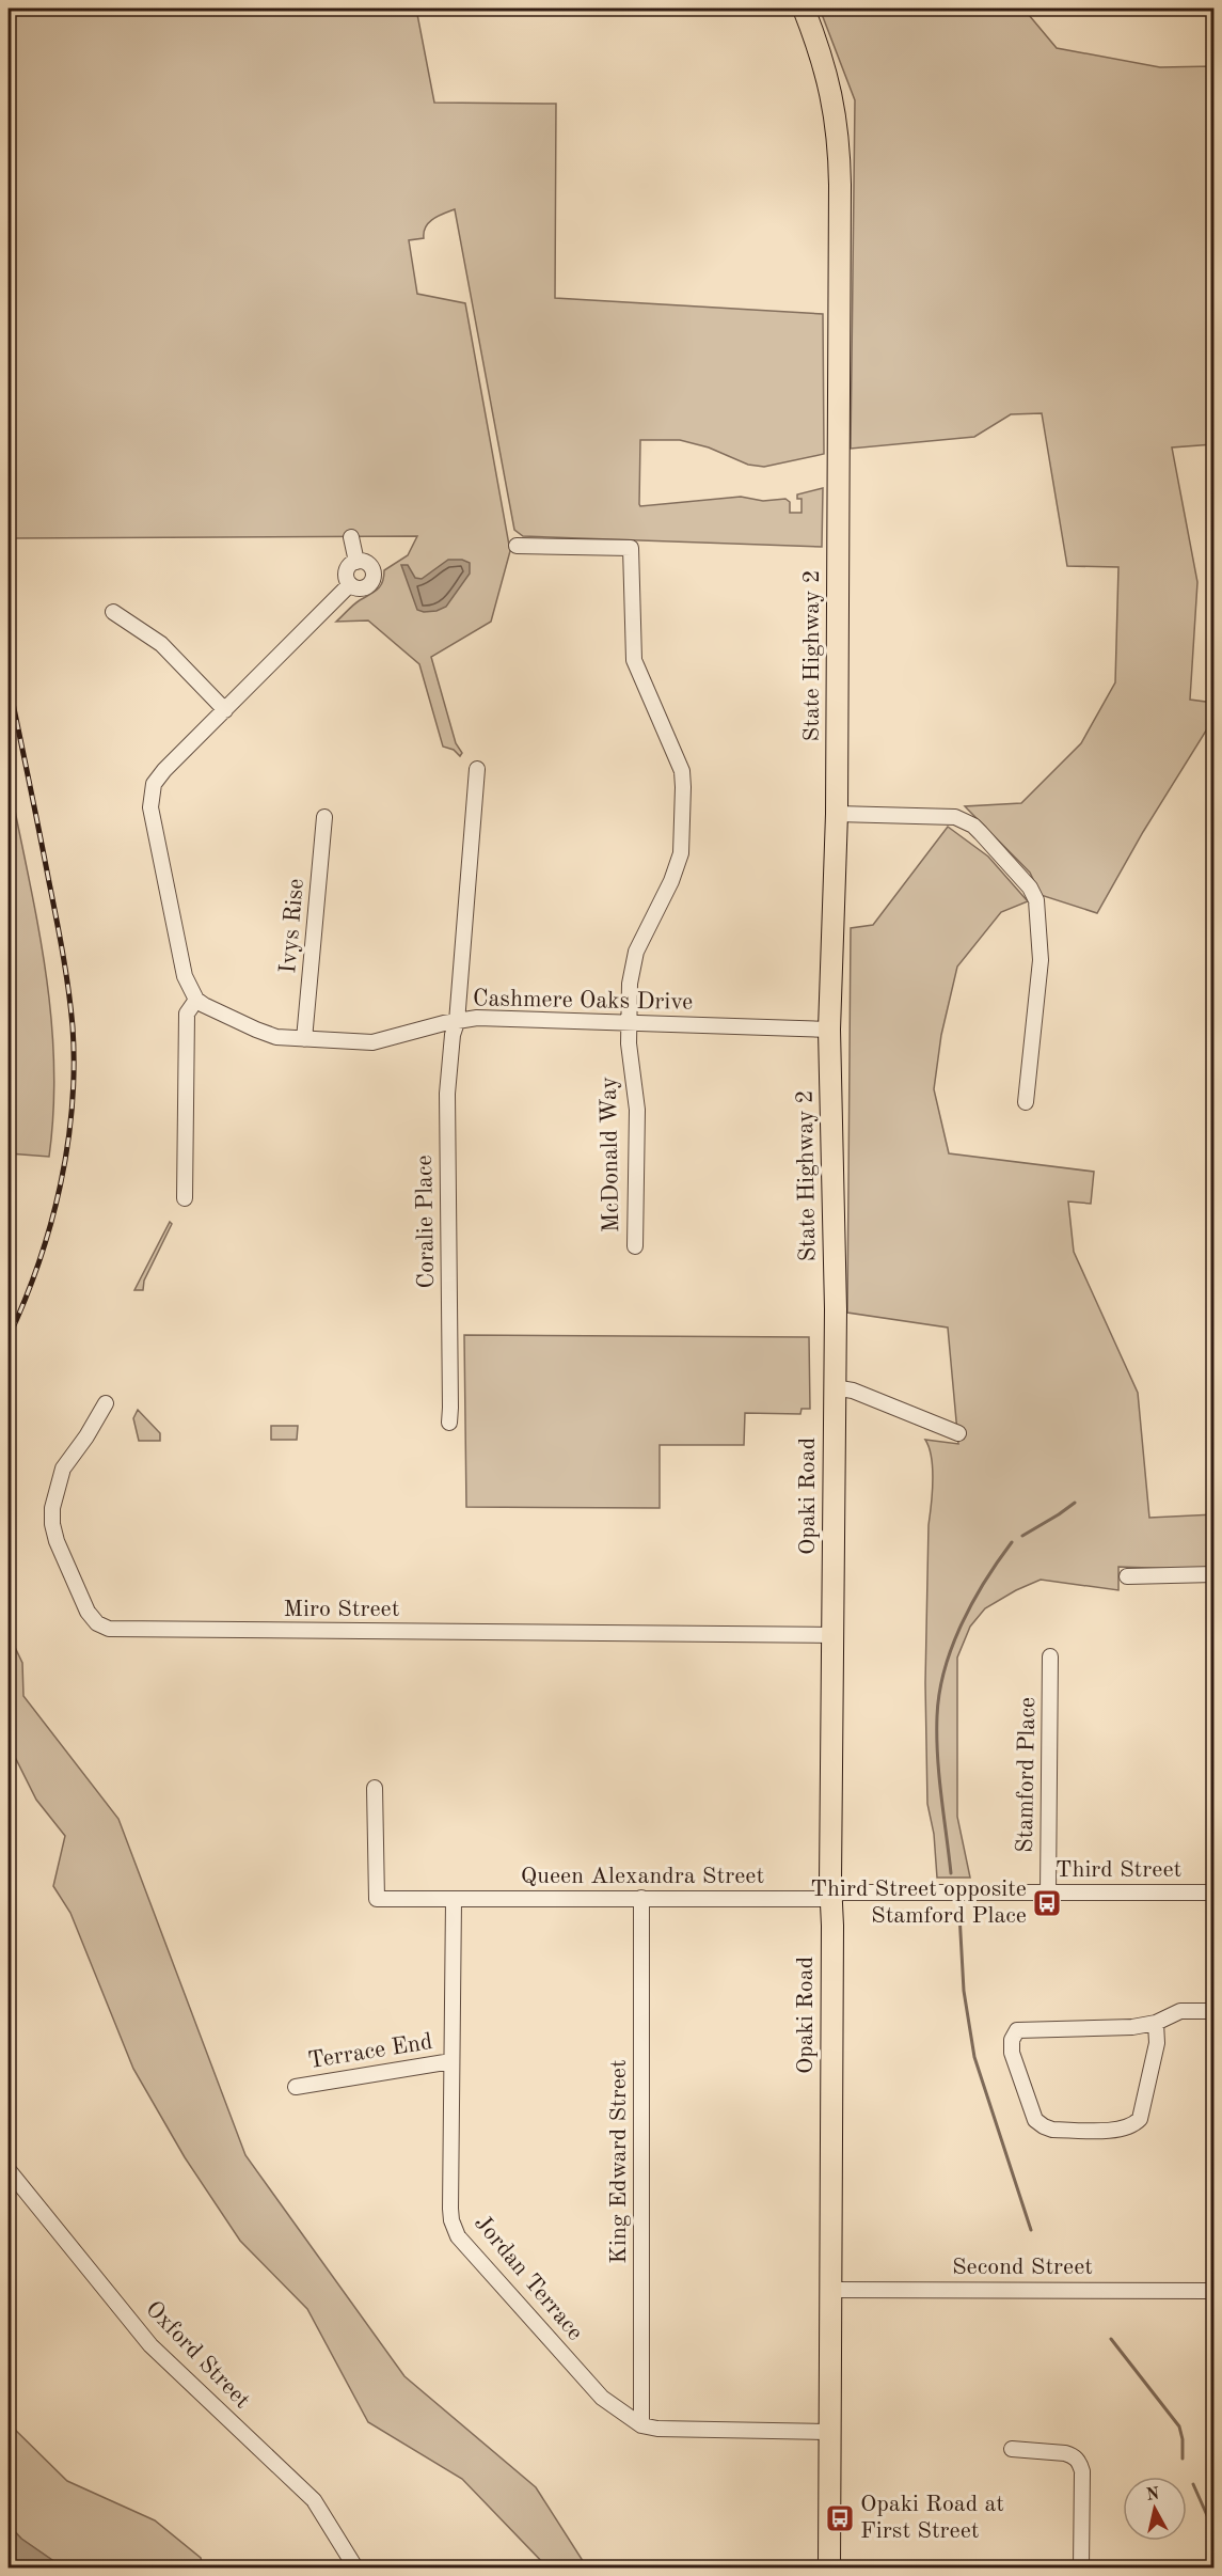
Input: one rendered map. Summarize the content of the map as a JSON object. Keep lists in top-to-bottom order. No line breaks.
{"streets":{"highway":["State Highway 2","Opaki Road"],"street":["Ivys Rise","Cashmere Oaks Drive","McDonald Way","Coralie Place","Miro Street","Stamford Place","Third Street","Queen Alexandra Street","Terrace End","King Edward Street","Second Street","Jordan Terrace","Oxford Street"]},"crossings":[["State Highway 2","Cashmere Oaks Drive"],["State Highway 2","Opaki Road"],["Ivys Rise","Cashmere Oaks Drive"],["Cashmere Oaks Drive","McDonald Way"],["Cashmere Oaks Drive","Coralie Place"],["Opaki Road","Miro Street"],["Opaki Road","Third Street"],["Opaki Road","Queen Alexandra Street"],["Opaki Road","Second Street"],["Opaki Road","Jordan Terrace"],["Stamford Place","Third Street"],["Third Street","Queen Alexandra Street"],["Queen Alexandra Street","King Edward Street"],["Queen Alexandra Street","Jordan Terrace"],["Terrace End","Jordan Terrace"],["King Edward Street","Jordan Terrace"]],"places":{"bus stop":["Third Street opposite Stamford Place","Opaki Road at First Street"]},"north":"top"}
